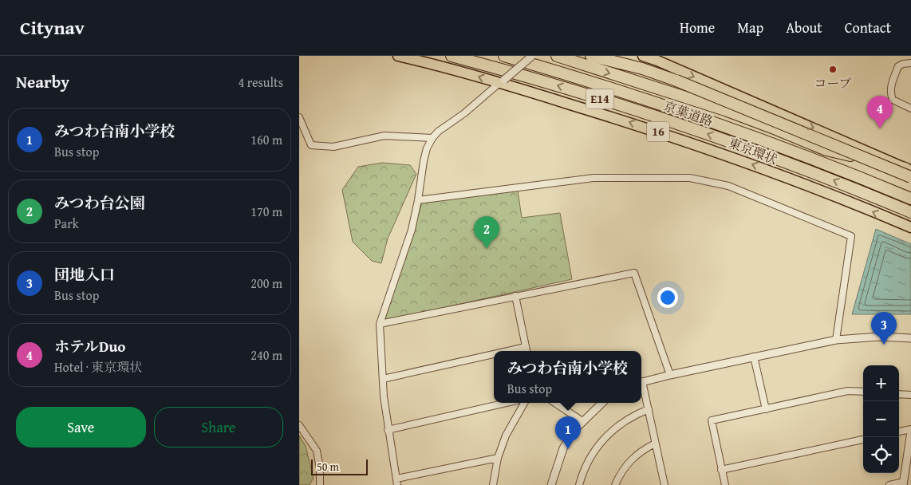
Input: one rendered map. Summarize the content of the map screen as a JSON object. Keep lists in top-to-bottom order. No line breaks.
{"streets":{"highway":["E14","京葉道路","16","東京環状"]},"places":["コープ"],"scale_bar":"50 m","page":{"header":"Citynav","nav":["Home","Map","About","Contact"],"heading":["Nearby","4 results"],"pins":["4","2","3","1"],"list":[{"mark":"1","name":"みつわ台南小学校","note":"Bus stop","value":"160 m"},{"mark":"2","name":"みつわ台公園","note":"Park","value":"170 m"},{"mark":"3","name":"団地入口","note":"Bus stop","value":"200 m"},{"mark":"4","name":"ホテルDuo","note":"Hotel · 東京環状","value":"240 m"}],"popup":["みつわ台南小学校","Bus stop"],"map_buttons":["+","−"],"buttons":["Save","Share"],"scale":"50 m"}}
